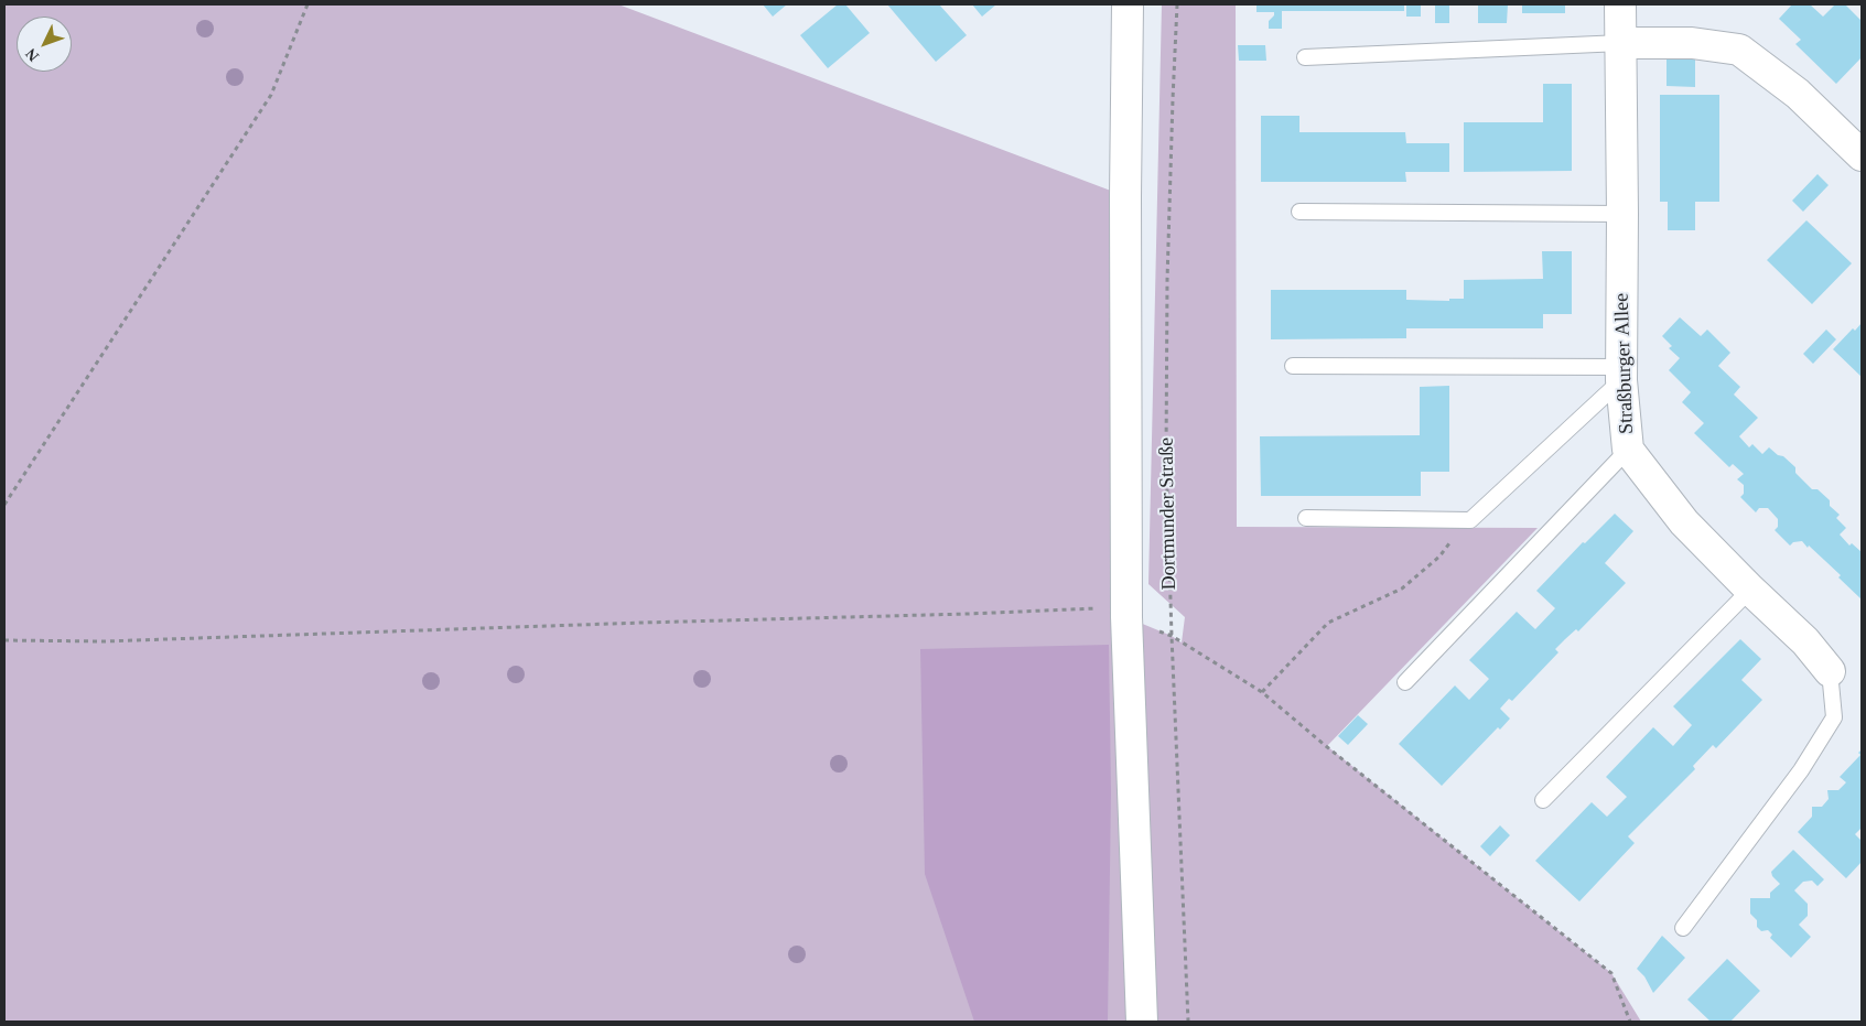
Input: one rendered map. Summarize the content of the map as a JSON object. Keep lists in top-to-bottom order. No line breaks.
{"streets":{"street":["Straßburger Allee","Dortmunder Straße"]},"north":"bottom left"}
